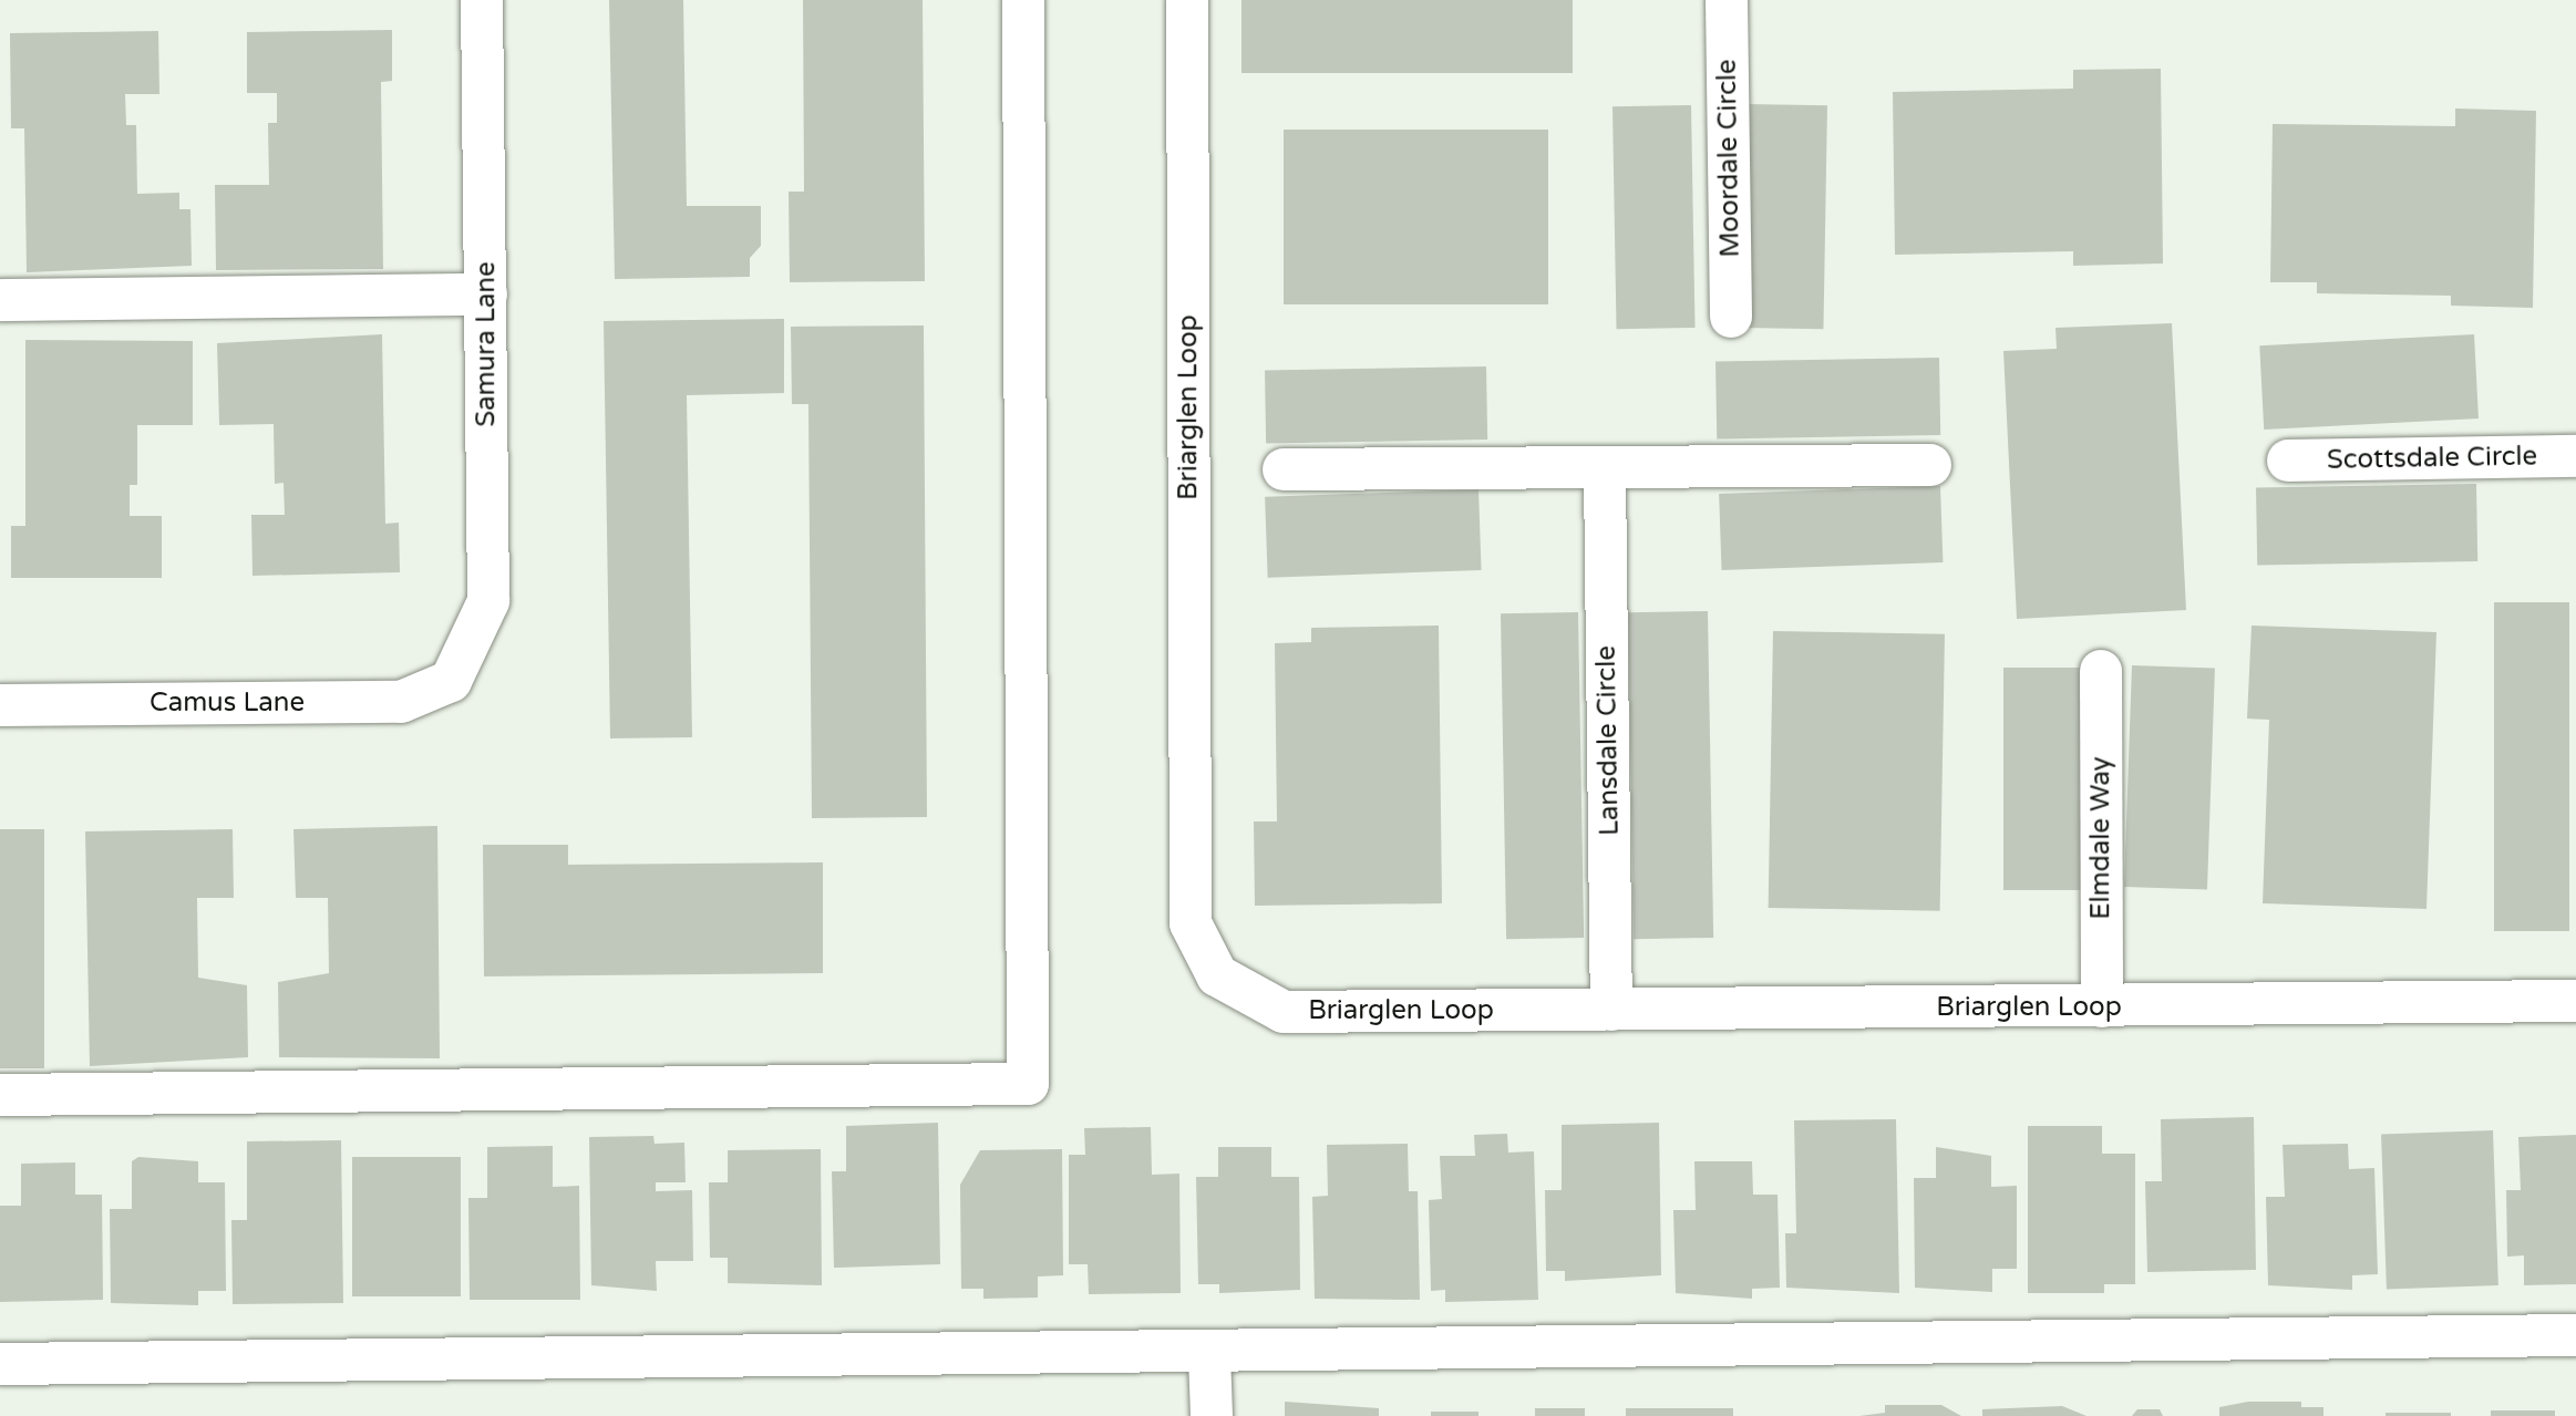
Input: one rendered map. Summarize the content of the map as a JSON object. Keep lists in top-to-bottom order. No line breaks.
{"streets":{"street":["Moordale Circle","Samura Lane","Briarglen Loop","Scottsdale Circle","Camus Lane","Lansdale Circle","Elmdale Way"]},"crossings":[["Samura Lane","Camus Lane"],["Briarglen Loop","Lansdale Circle"],["Briarglen Loop","Elmdale Way"]]}
